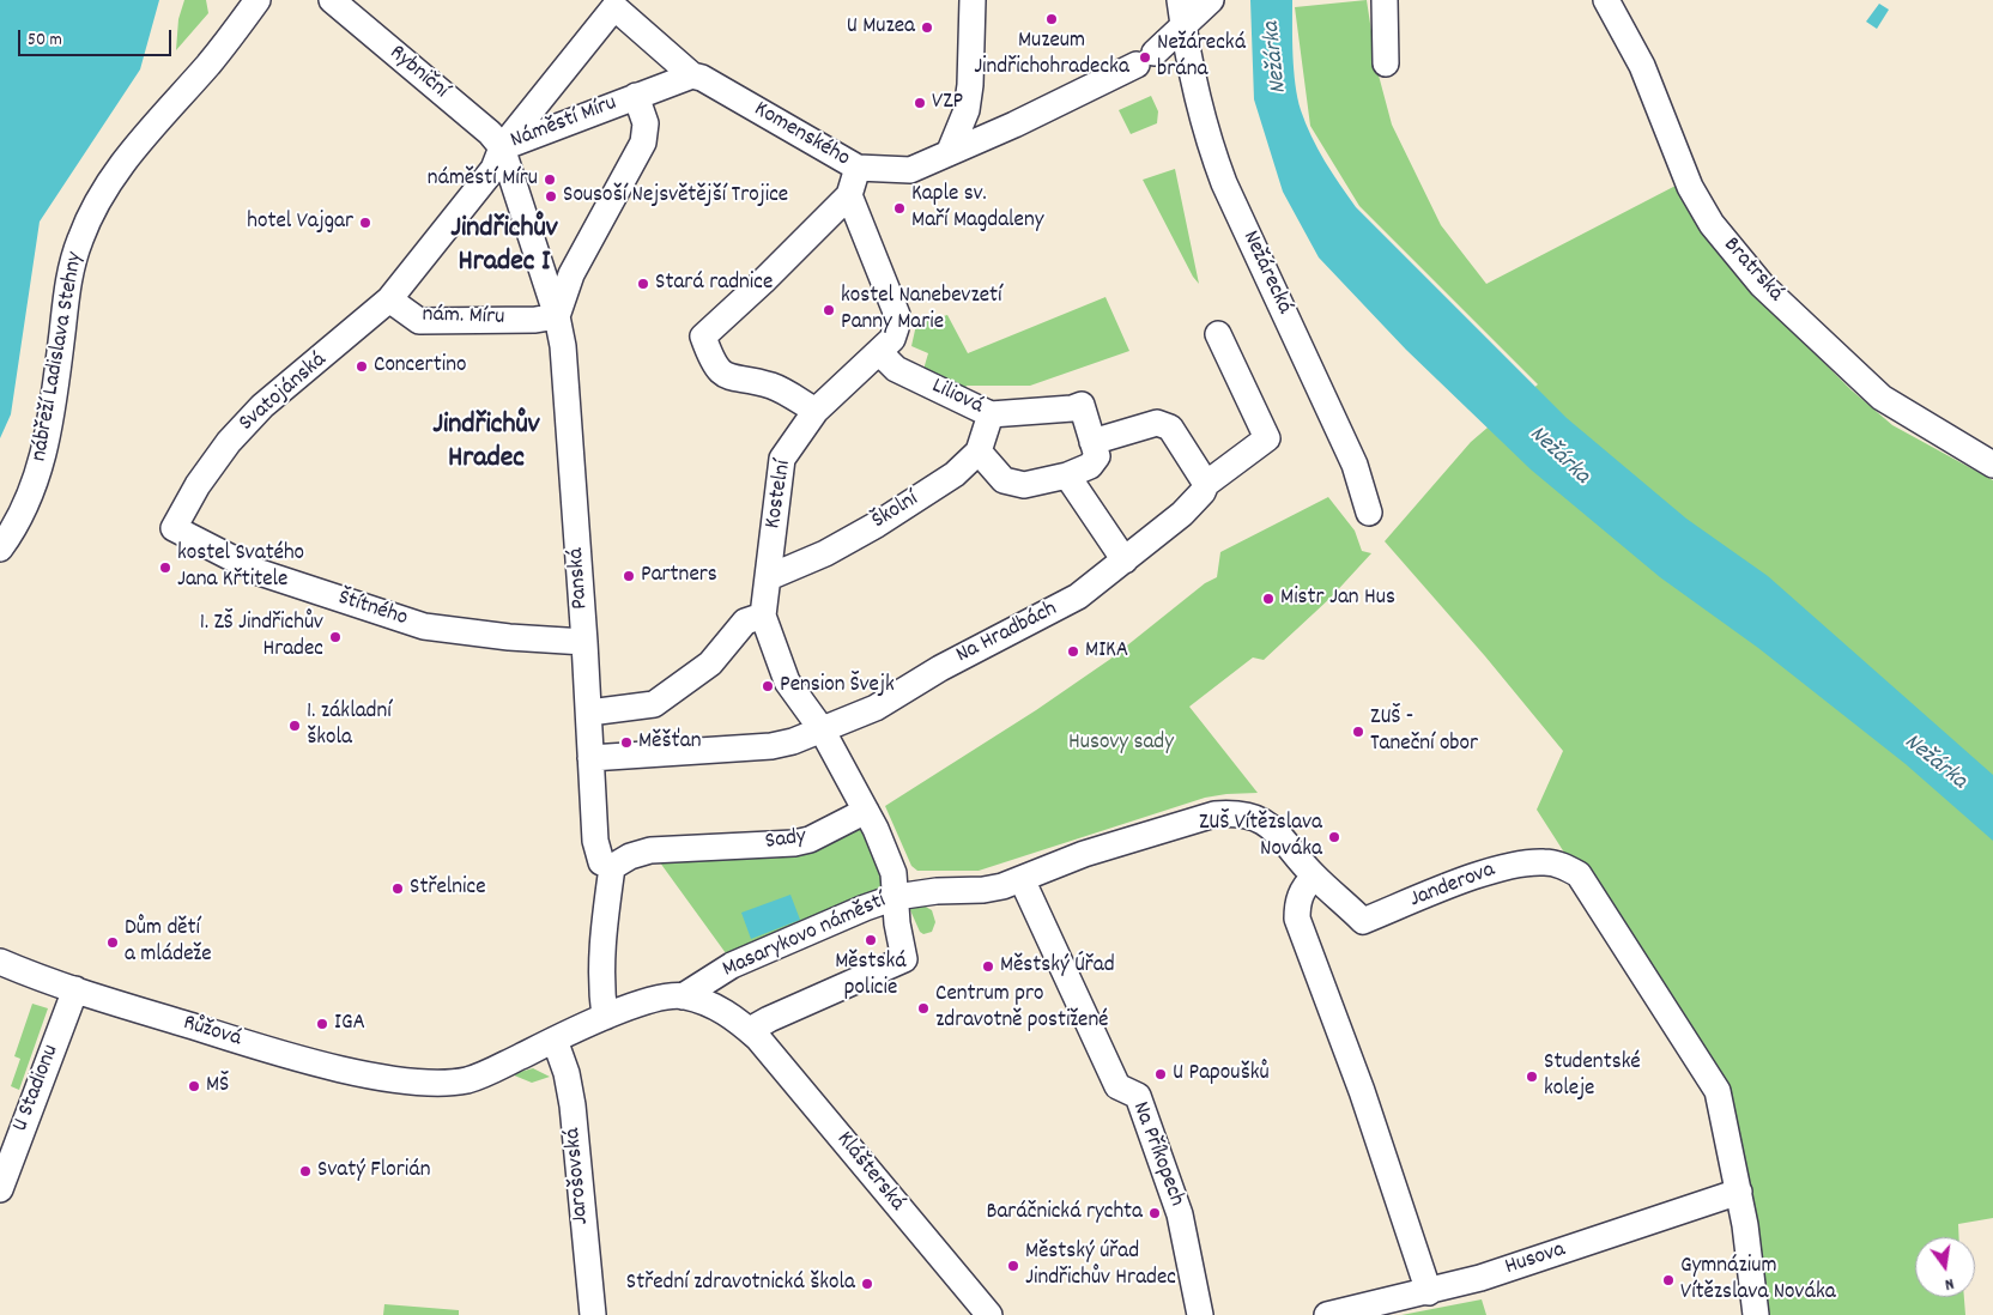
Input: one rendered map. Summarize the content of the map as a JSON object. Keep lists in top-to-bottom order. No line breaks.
{"streets":{"street":["Rybniční","Náměstí Míru","Komenského","Bratrská","Nežárecká","nám. Míru","nábřeží Ladislava Stehny","Svatojánská","Liliová","Kostelní","Školní","Panská","Štítného","Na Hradbách","Sady","Janderova","Masarykovo náměstí","Růžová","U Stadionu","Na Příkopech","Klášterská","Jarošovská","Husova"]},"crossings":[["Rybniční","Náměstí Míru"],["Rybniční","nám. Míru"],["Náměstí Míru","Komenského"],["Náměstí Míru","nám. Míru"],["Náměstí Míru","Panská"],["Komenského","Nežárecká"],["Komenského","nám. Míru"],["nám. Míru","Svatojánská"],["nám. Míru","Panská"],["Svatojánská","Štítného"],["Liliová","Kostelní"],["Liliová","Školní"],["Kostelní","Školní"],["Kostelní","Na Hradbách"],["Kostelní","Sady"],["Panská","Štítného"],["Panská","Na Hradbách"],["Panská","Sady"],["Janderova","Masarykovo náměstí"],["Janderova","Na Příkopech"],["Janderova","Husova"],["Masarykovo náměstí","Růžová"],["Masarykovo náměstí","Na Příkopech"],["Masarykovo náměstí","Klášterská"],["Masarykovo náměstí","Jarošovská"],["Růžová","U Stadionu"]],"districts":["Jindřichův Hradec I","Jindřichův Hradec"],"water":["Nežárka"],"parks":["Husovy sady"],"places":["Muzeum Jindřichohradecka","U Muzea","Nežárecká brána","VZP","náměstí Míru","Sousoší Nejsvětější Trojice","Kaple sv. Maří Magdaleny","hotel Vajgar","Stará radnice","kostel Nanebevzetí Panny Marie","Concertino","kostel Svatého Jana Křtitele","Partners","Mistr Jan Hus","1. ZŠ Jindřichův Hradec","MIKA","Pension Švejk","1. základní škola","ZUŠ - Taneční obor","Měšťan","ZUŠ Vítězslava Nováka","Střelnice","Městská policie","Dům dětí a mládeže","Městský Úřad","Centrum pro zdravotně postižené","IGA","U Papoušků","Studentské koleje","MŠ","Svatý Florián","Baráčnická rychta","Městský úřad Jindřichův Hradec","Gymnázium Vítězslava Nováka","Střední zdravotnická škola"],"scale_bar":"50 m","north":"bottom"}
